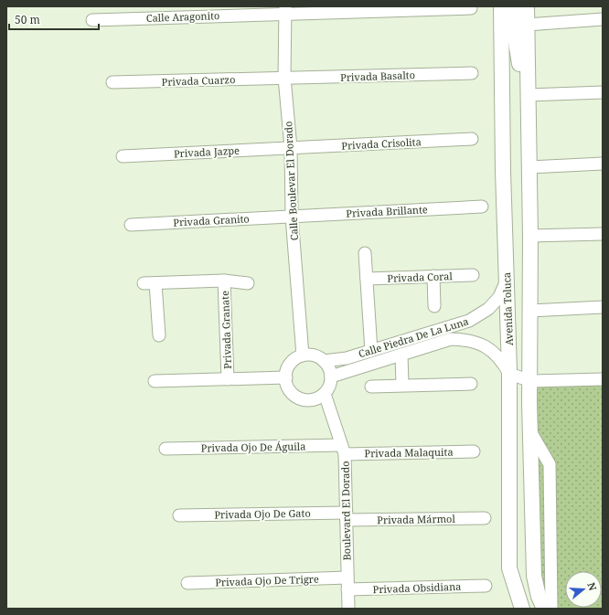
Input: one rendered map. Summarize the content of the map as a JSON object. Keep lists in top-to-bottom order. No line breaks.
{"streets":{"main road":["Avenida Toluca"],"street":["Calle Aragonito","Privada Basalto","Privada Cuarzo","Privada Crisolita","Privada Jazpe","Calle Boulevar El Dorado","Privada Brillante","Privada Granito","Privada Coral","Privada Granate","Calle Piedra De La Luna","Privada Ojo De Águila","Privada Malaquita","Boulevard El Dorado","Privada Ojo De Gato","Privada Mármol","Privada Ojo De Trigre","Privada Obsidiana"]},"crossings":[["Calle Aragonito","Calle Boulevar El Dorado"],["Privada Basalto","Privada Cuarzo"],["Privada Basalto","Calle Boulevar El Dorado"],["Privada Cuarzo","Calle Boulevar El Dorado"],["Privada Crisolita","Privada Jazpe"],["Privada Crisolita","Calle Boulevar El Dorado"],["Privada Jazpe","Calle Boulevar El Dorado"],["Calle Boulevar El Dorado","Privada Brillante"],["Calle Boulevar El Dorado","Privada Granito"],["Calle Boulevar El Dorado","Calle Piedra De La Luna"],["Calle Boulevar El Dorado","Boulevard El Dorado"],["Privada Brillante","Privada Granito"],["Avenida Toluca","Calle Piedra De La Luna"],["Calle Piedra De La Luna","Boulevard El Dorado"],["Privada Ojo De Águila","Privada Malaquita"],["Privada Ojo De Águila","Boulevard El Dorado"],["Privada Malaquita","Boulevard El Dorado"],["Boulevard El Dorado","Privada Ojo De Gato"],["Boulevard El Dorado","Privada Mármol"],["Boulevard El Dorado","Privada Ojo De Trigre"],["Boulevard El Dorado","Privada Obsidiana"],["Privada Ojo De Gato","Privada Mármol"],["Privada Ojo De Trigre","Privada Obsidiana"]],"scale_bar":"50 m","north":"right"}
